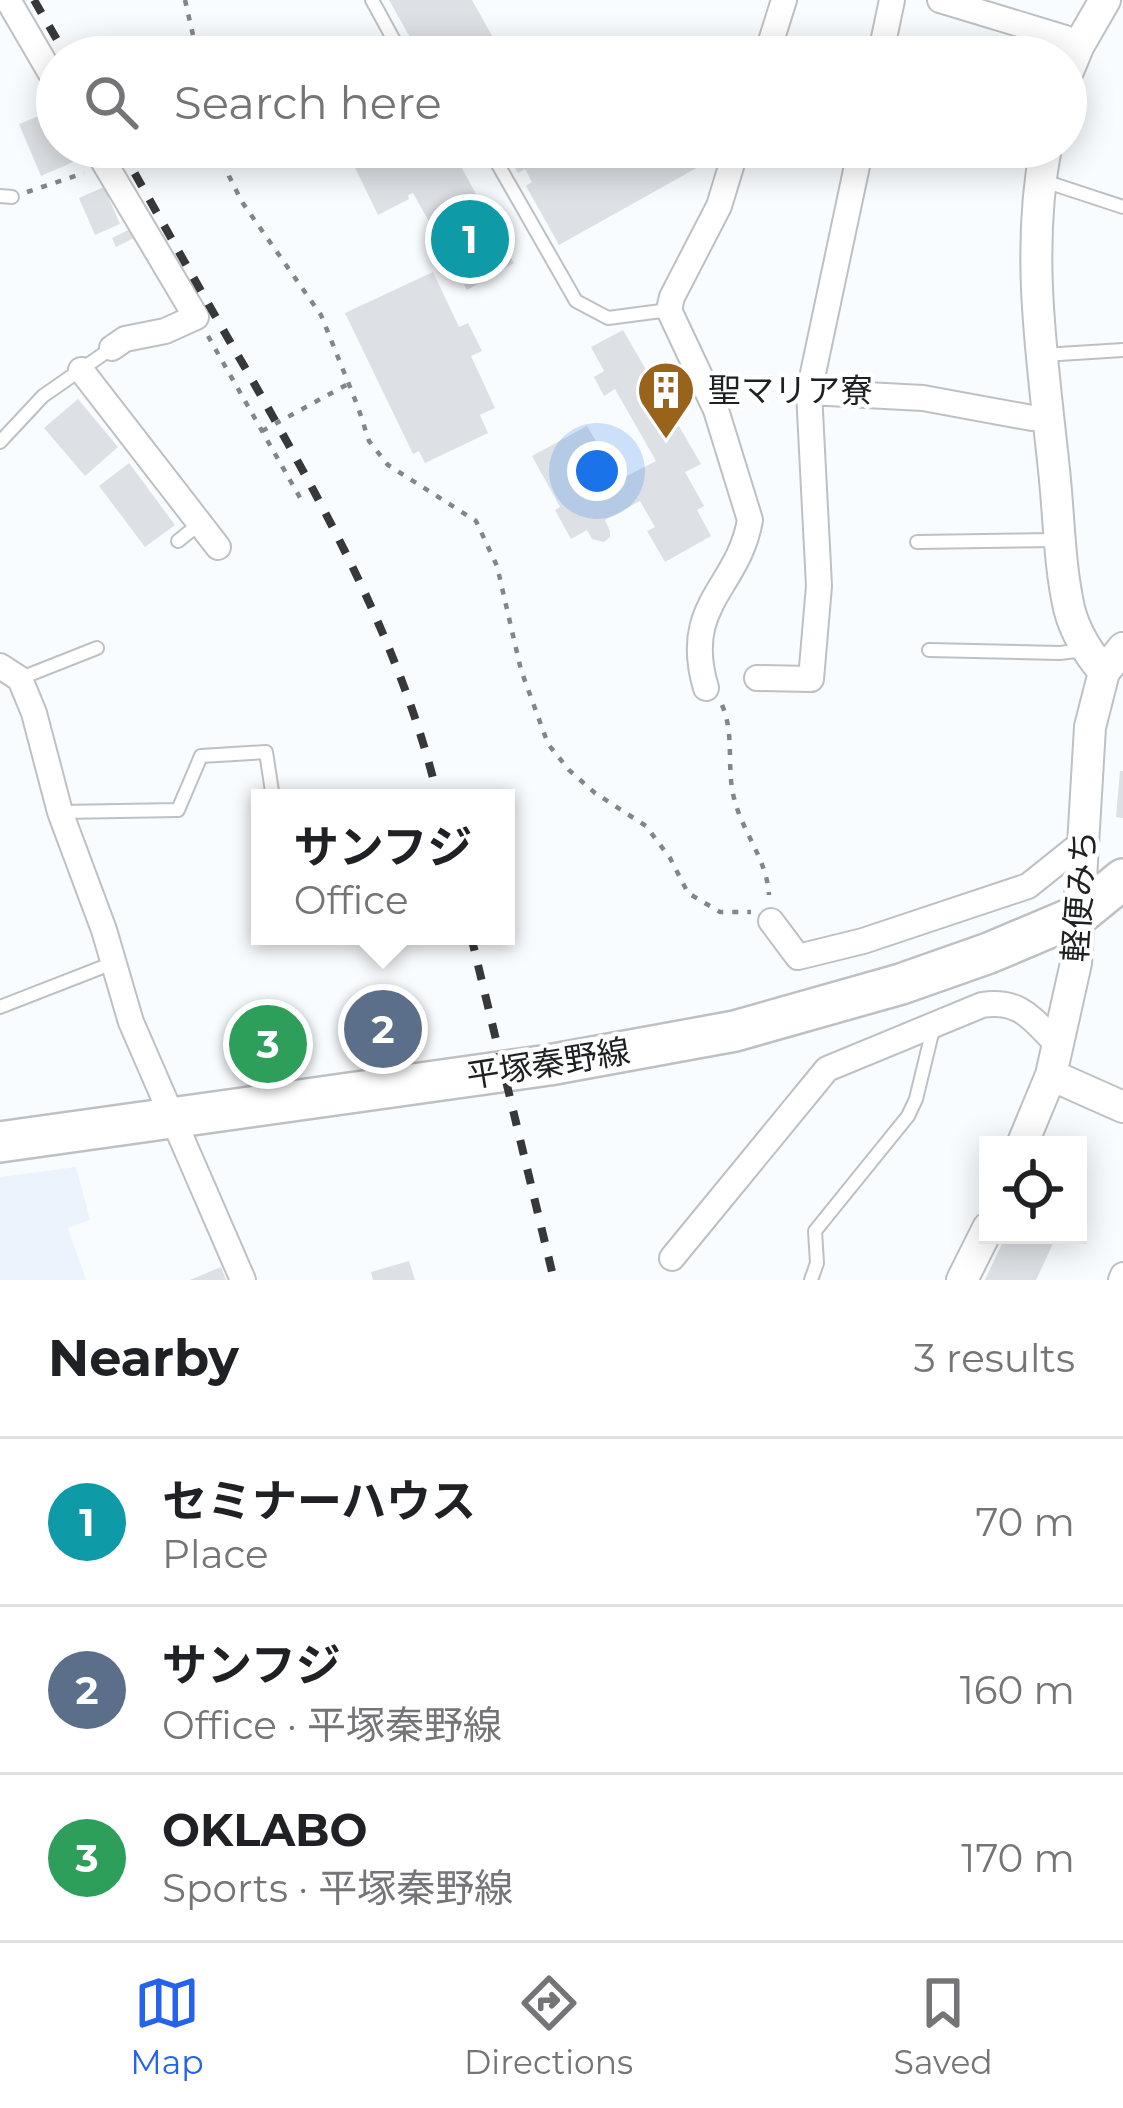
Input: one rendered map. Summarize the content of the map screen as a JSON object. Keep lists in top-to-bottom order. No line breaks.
{"streets":{"main road":["平塚秦野線"],"street":["軽便みち"]},"crossings":[["軽便みち","平塚秦野線"]],"places":{"building":["聖マリア寮"]},"page":{"search":"Search here","pins":["1","2","3"],"popup":["サンフジ","Office"],"heading":["Nearby","3 results"],"list":[{"mark":"1","name":"セミナーハウス","note":"Place","value":"70 m"},{"mark":"2","name":"サンフジ","note":"Office · 平塚秦野線","value":"160 m"},{"mark":"3","name":"OKLABO","note":"Sports · 平塚秦野線","value":"170 m"}],"nav":["Map","Directions","Saved"]}}
